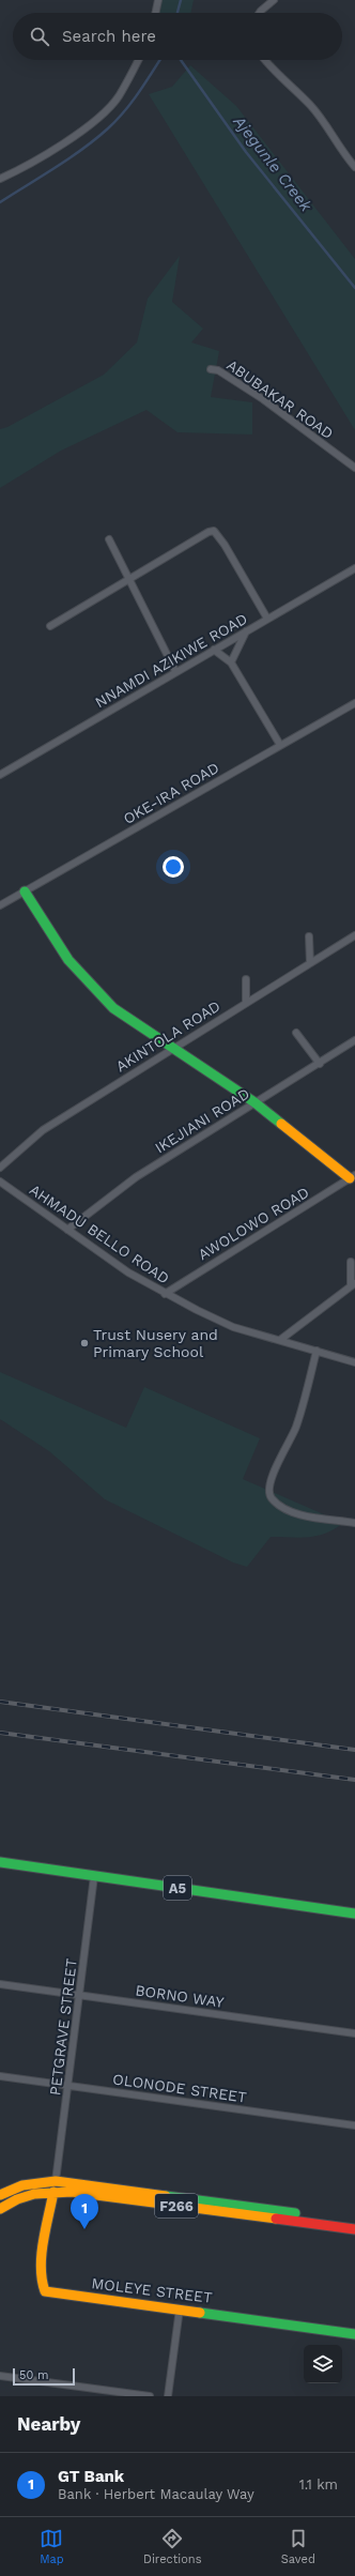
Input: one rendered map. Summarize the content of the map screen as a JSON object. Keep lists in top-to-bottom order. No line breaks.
{"streets":{"main road":["A5","F266","MOLEYE STREET"],"street":["ABUBAKAR ROAD","NNAMDI AZIKIWE ROAD","OKE-IRA ROAD","AKINTOLA ROAD","IKEJIANI ROAD","AWOLOWO ROAD","AHMADU BELLO ROAD","BORNO WAY","PETGRAVE STREET","OLONODE STREET"]},"crossings":[["IKEJIANI ROAD","AHMADU BELLO ROAD"],["AWOLOWO ROAD","AHMADU BELLO ROAD"],["A5","PETGRAVE STREET"],["BORNO WAY","PETGRAVE STREET"],["PETGRAVE STREET","OLONODE STREET"],["PETGRAVE STREET","F266"],["F266","MOLEYE STREET"]],"water":["Ajegunle Creek"],"places":["Trust Nusery and Primary School"],"scale_bar":"50 m","page":{"search":"Search here","pins":"1","scale":"50 m","heading":"Nearby","list":[{"mark":"1","name":"GT Bank","note":"Bank · Herbert Macaulay Way","value":"1.1 km"}],"nav":["Map","Directions","Saved"]}}
